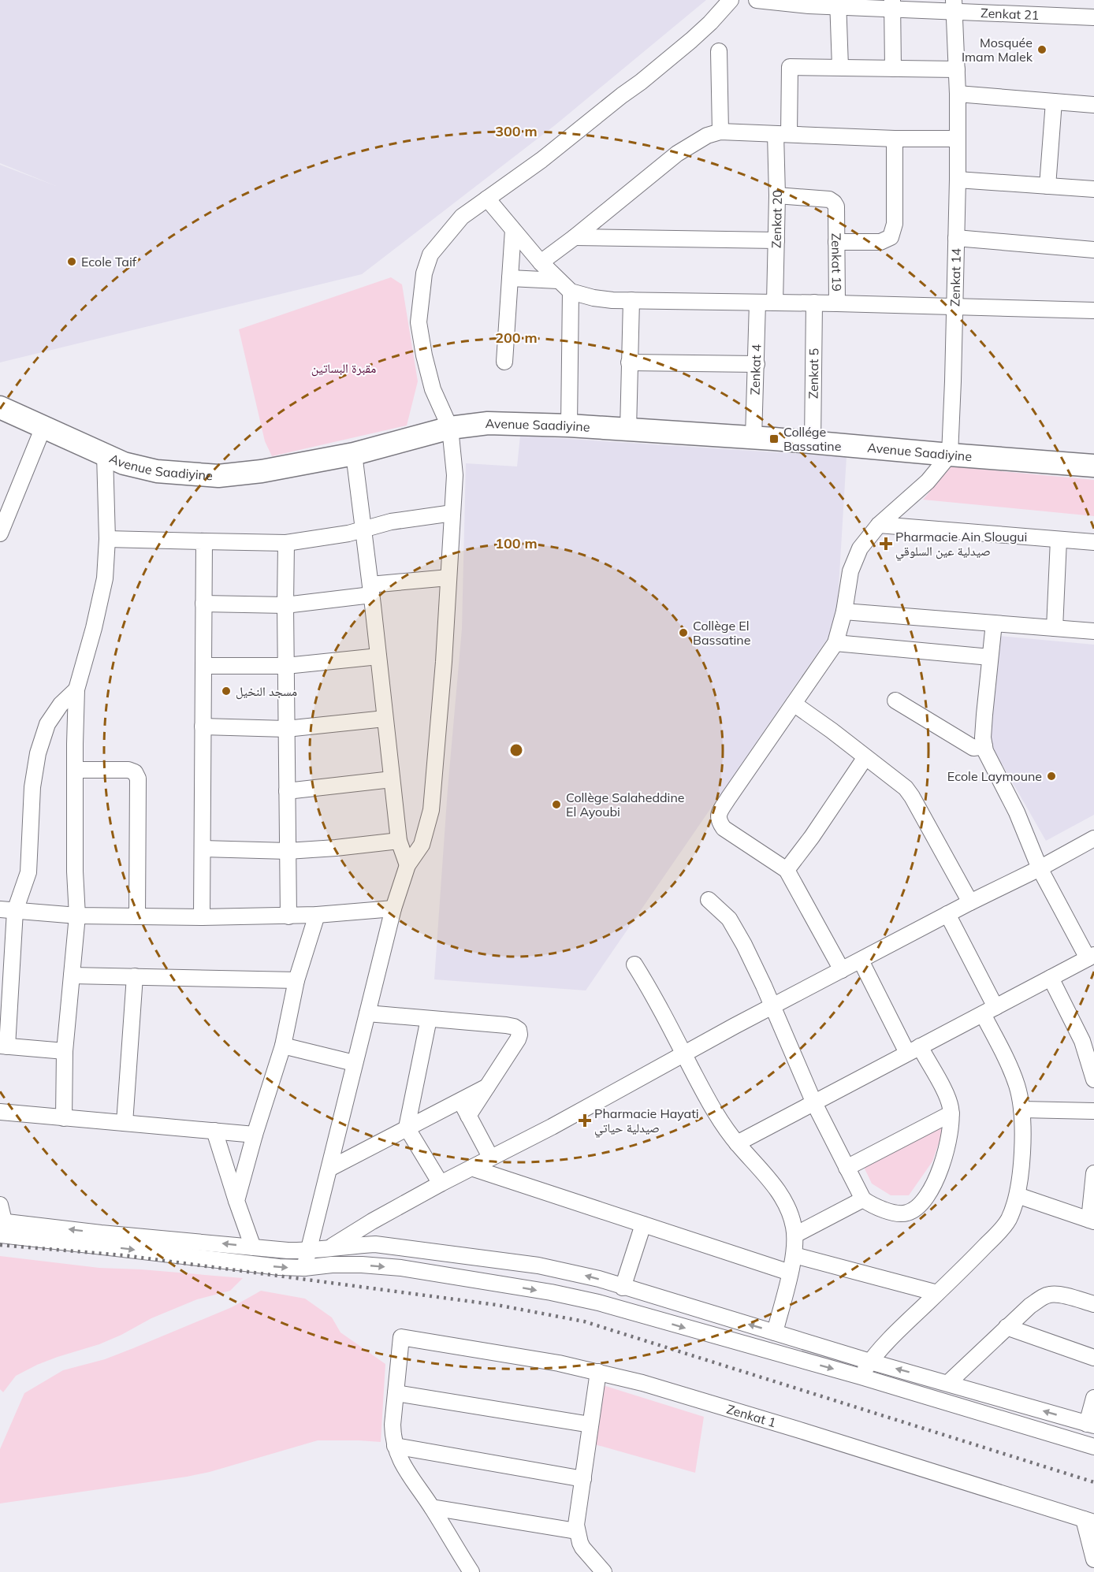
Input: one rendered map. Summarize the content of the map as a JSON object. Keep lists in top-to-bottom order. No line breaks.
{"streets":{"main road":["Avenue Saadiyine"],"street":["Zenkat 21","Zenkat 20","Zenkat 19","Zenkat 14","Zenkat 4","Zenkat 5","Zenkat 1"]},"crossings":[["Zenkat 21","Zenkat 14"],["Zenkat 20","Zenkat 19"],["Zenkat 14","Avenue Saadiyine"],["Zenkat 4","Avenue Saadiyine"],["Zenkat 5","Avenue Saadiyine"]],"parks":["مقبرة البساتين"],"places":{"other":["Mosquée Imam Malek","Ecole Taif","Collège El Bassatine","مسجد النخيل","Ecole Laymoune","Collège Salaheddine El Ayoubi"],"transit":["Collége Bassatine"],"health":["Pharmacie Ain Slougui صيدلية عين السلوقي","Pharmacie Hayati صيدلية حياتي"]},"rings":["300 m","200 m","100 m"]}
